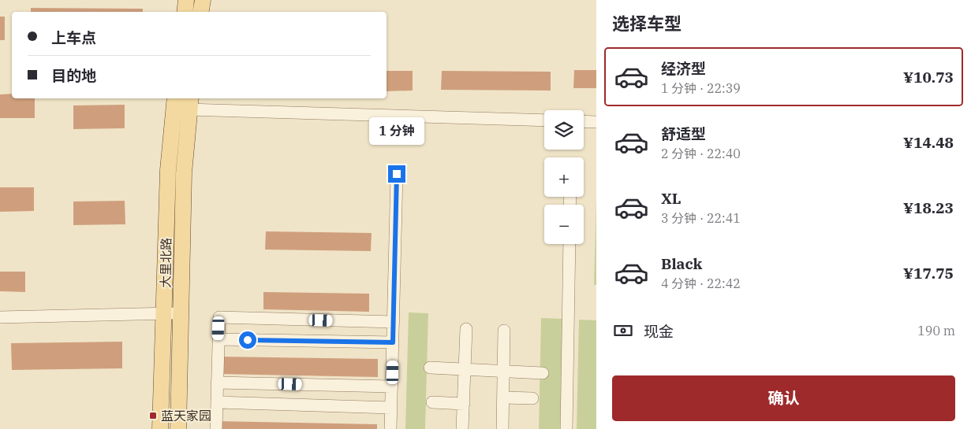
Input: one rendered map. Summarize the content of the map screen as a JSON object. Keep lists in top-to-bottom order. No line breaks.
{"streets":{"main road":["大里北路"]},"places":{"transit":["蓝天家园"]},"page":{"heading":"选择车型","banner":["上车点","目的地"],"list":[{"name":"经济型","note":"1 分钟 · 22:39","value":"¥10.73"},{"name":"舒适型","note":"2 分钟 · 22:40","value":"¥14.48"},{"name":"XL","note":"3 分钟 · 22:41","value":"¥18.23"},{"name":"Black","note":"4 分钟 · 22:42","value":"¥17.75"}],"map_buttons":["+","−"],"bubble":"1 分钟","pay":["现金","190 m"],"buttons":"确认"}}
